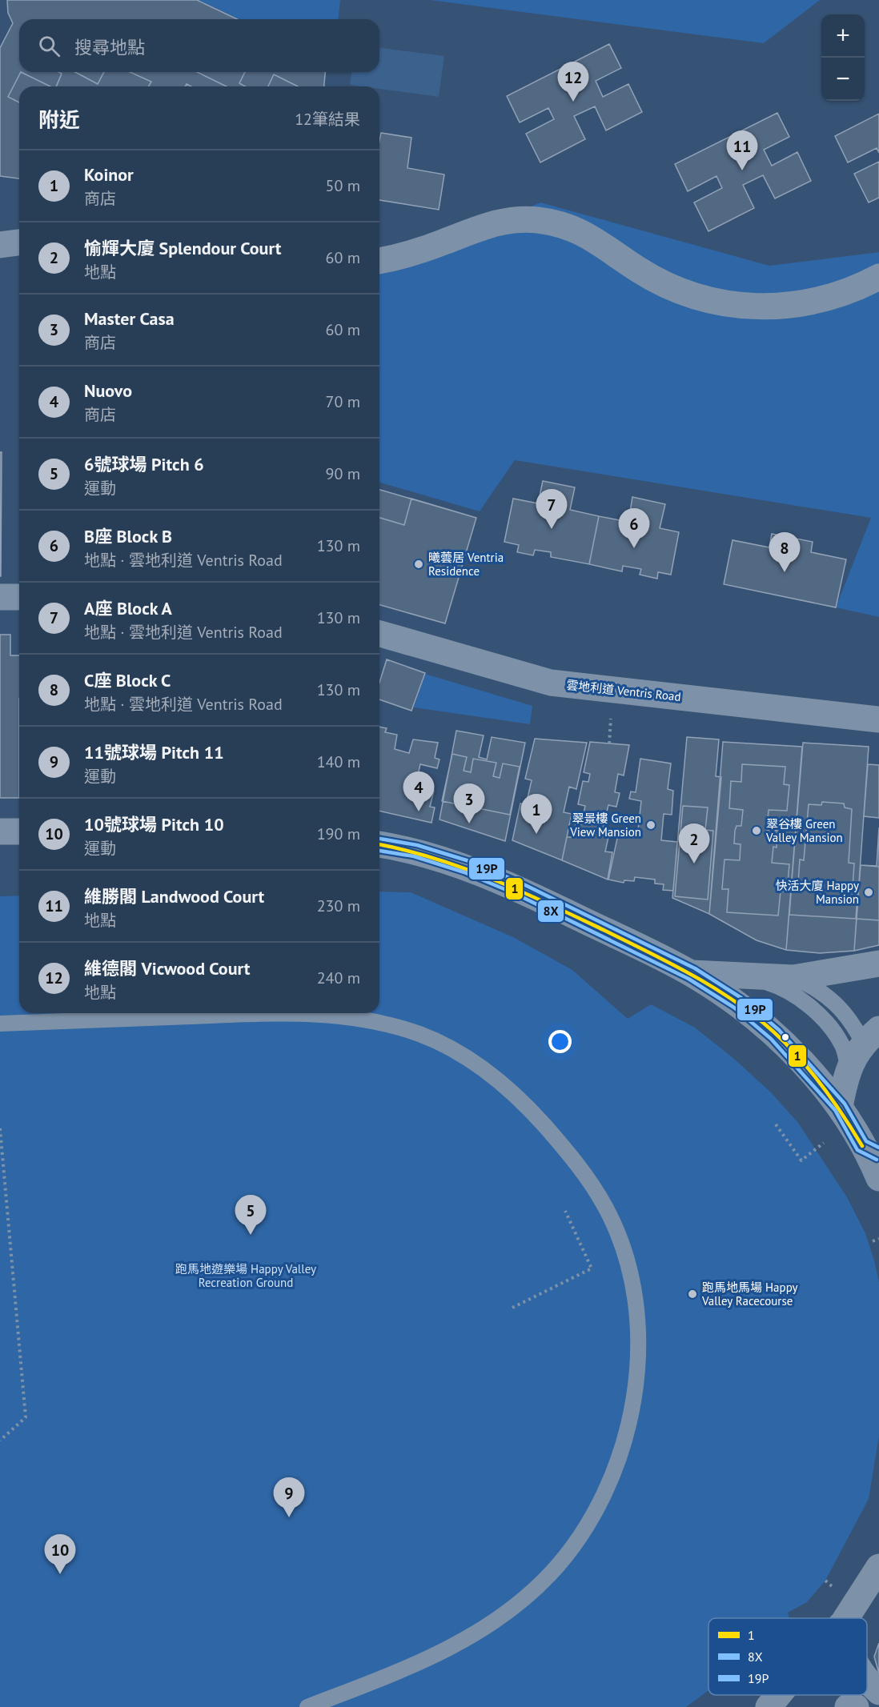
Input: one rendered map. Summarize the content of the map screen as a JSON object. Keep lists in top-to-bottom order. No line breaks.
{"streets":{"street":["雲地利道 Ventris Road"]},"parks":["跑馬地遊樂場 Happy Valley Recreation Ground"],"places":["曦蕓居 Ventria Residence","翠景樓 Green View Mansion","翠谷樓 Green Valley Mansion","快活大廈 Happy Mansion","跑馬地馬場 Happy Valley Racecourse"],"lines":["transit line 19P","transit line 1","transit line 8X"],"legend":["1","8X","19P"],"page":{"map_buttons":["+","−"],"search":"搜尋地點","pins":["12","11","7","6","8","4","3","1","2","5","9","10"],"heading":["附近","12筆結果"],"list":[{"mark":"1","name":"Koinor","note":"商店","value":"50 m"},{"mark":"2","name":"愉輝大廈 Splendour Court","note":"地點","value":"60 m"},{"mark":"3","name":"Master Casa","note":"商店","value":"60 m"},{"mark":"4","name":"Nuovo","note":"商店","value":"70 m"},{"mark":"5","name":"6號球場 Pitch 6","note":"運動","value":"90 m"},{"mark":"6","name":"B座 Block B","note":"地點 · 雲地利道 Ventris Road","value":"130 m"},{"mark":"7","name":"A座 Block A","note":"地點 · 雲地利道 Ventris Road","value":"130 m"},{"mark":"8","name":"C座 Block C","note":"地點 · 雲地利道 Ventris Road","value":"130 m"},{"mark":"9","name":"11號球場 Pitch 11","note":"運動","value":"140 m"},{"mark":"10","name":"10號球場 Pitch 10","note":"運動","value":"190 m"},{"mark":"11","name":"維勝閣 Landwood Court","note":"地點","value":"230 m"},{"mark":"12","name":"維德閣 Vicwood Court","note":"地點","value":"240 m"}]}}
